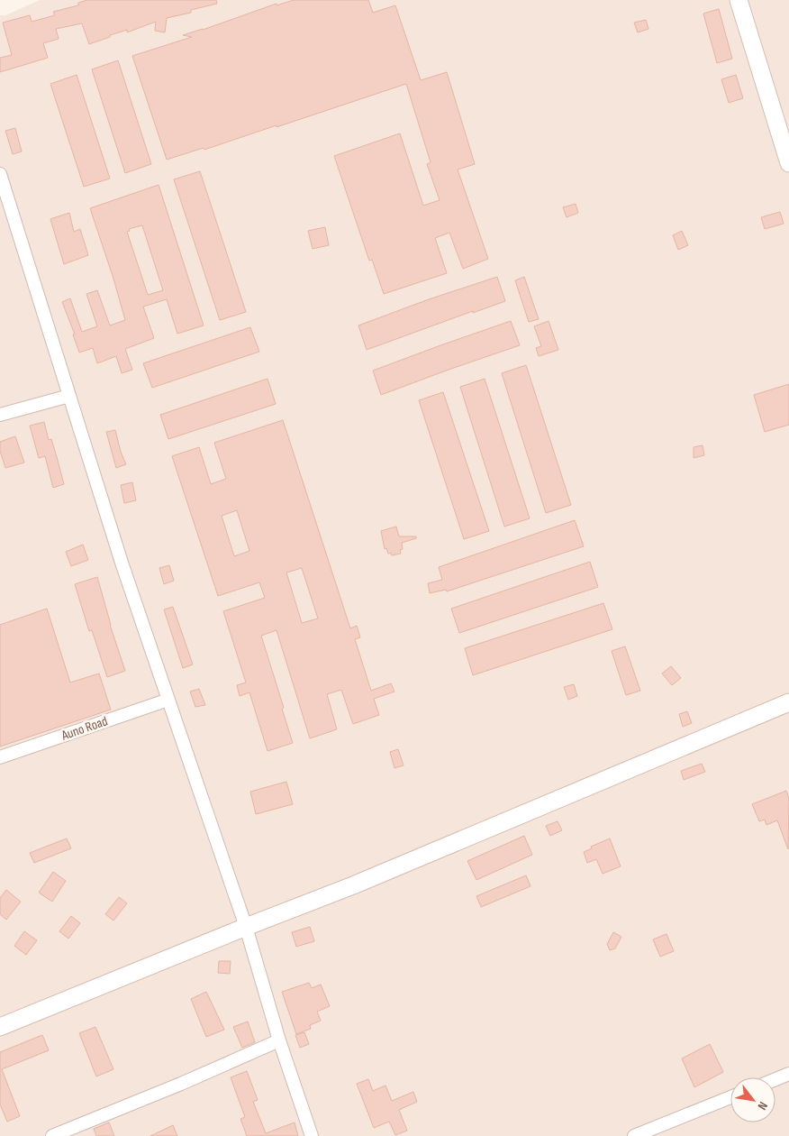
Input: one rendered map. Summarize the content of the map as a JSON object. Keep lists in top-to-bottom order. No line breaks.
{"streets":{"street":["Auno Road"]},"north":"bottom right"}
